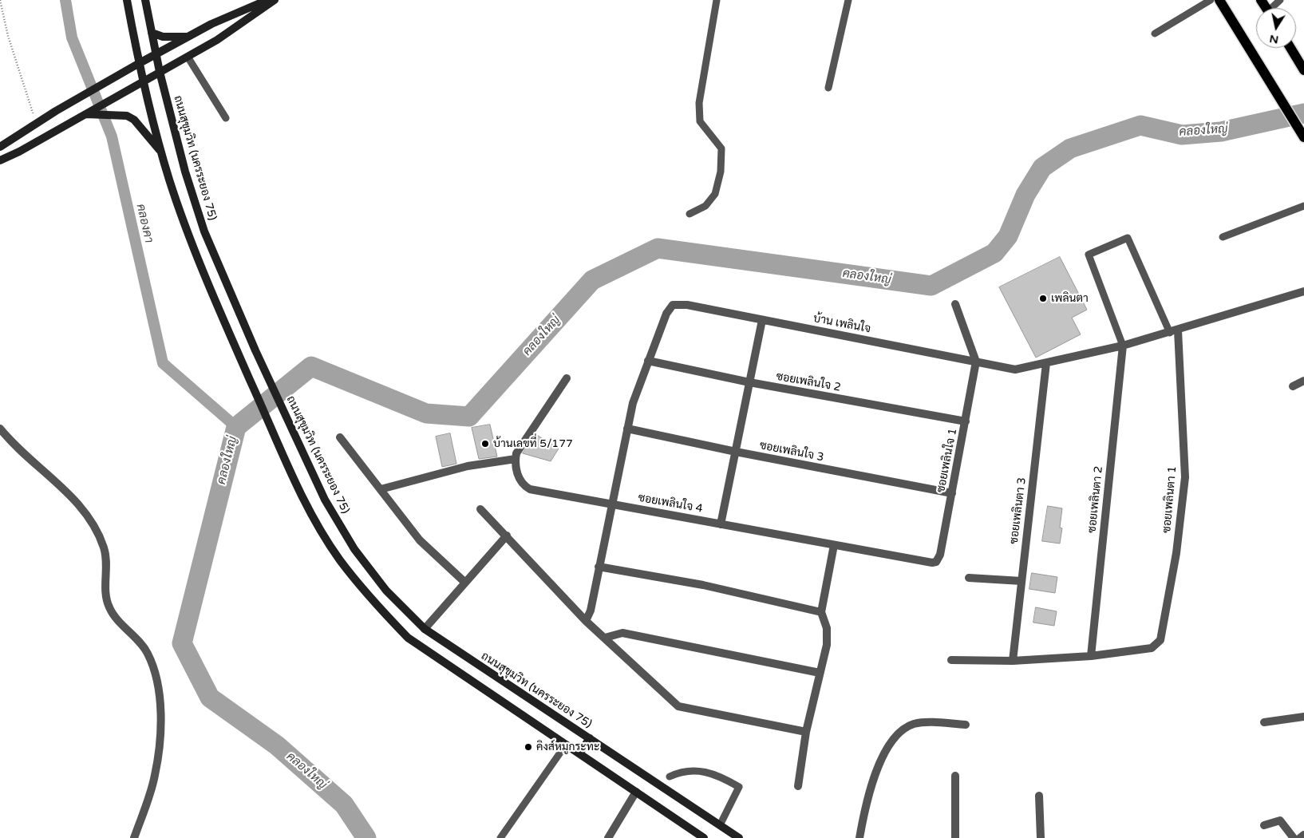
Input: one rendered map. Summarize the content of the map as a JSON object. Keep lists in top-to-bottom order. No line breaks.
{"streets":{"street":["ถนนสุขุมวิท (นครระยอง 75)","บ้าน เพลินใจ","ซอยเพลินใจ 2","ซอยเพลินใจ 3","ซอยเพลินใจ 1","ซอยเพลินตา 2","ซอยเพลินตา 1","ซอยเพลินใจ 4","ซอยเพลินตา 3"]},"crossings":[["บ้าน เพลินใจ","ซอยเพลินใจ 2"],["บ้าน เพลินใจ","ซอยเพลินใจ 1"],["บ้าน เพลินใจ","ซอยเพลินตา 2"],["บ้าน เพลินใจ","ซอยเพลินตา 1"],["บ้าน เพลินใจ","ซอยเพลินตา 3"],["ซอยเพลินใจ 2","ซอยเพลินใจ 1"],["ซอยเพลินใจ 3","ซอยเพลินใจ 1"],["ซอยเพลินใจ 1","ซอยเพลินใจ 4"],["ซอยเพลินตา 2","ซอยเพลินตา 1"]],"water":["คลองใหญ่","คลองคา"],"places":["เพลินตา","บ้านเลขที่ 5/177","คิงส์หมูกระทะ"],"north":"bottom"}
